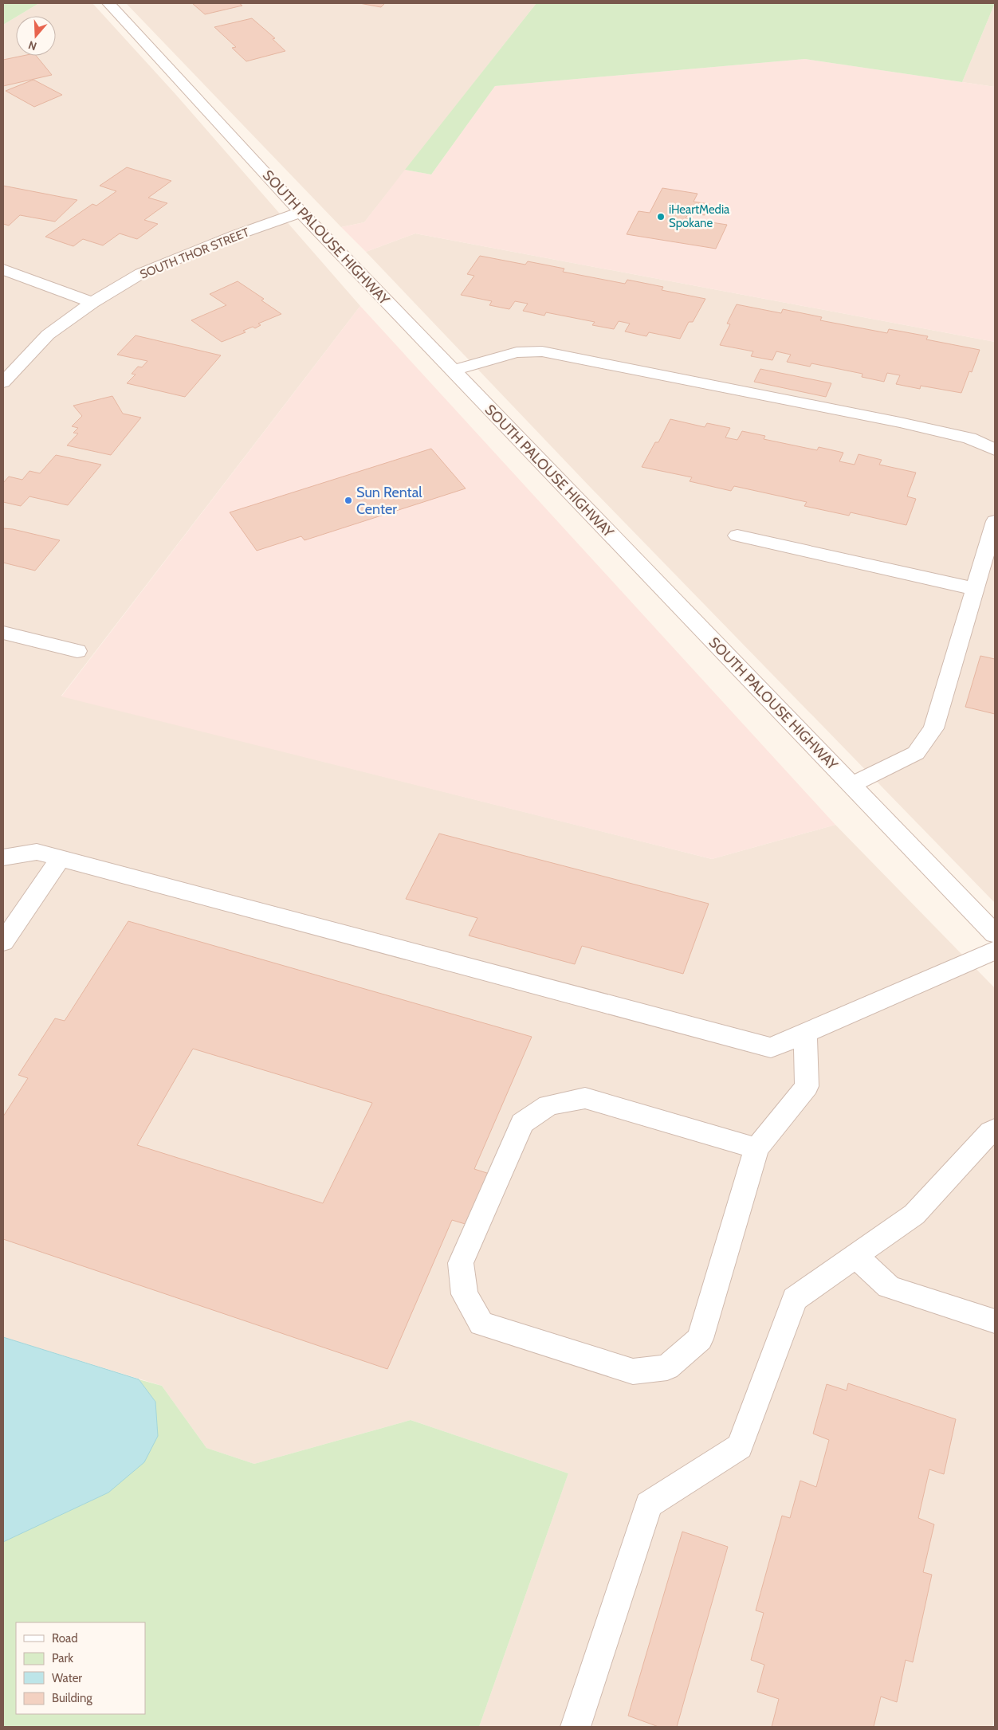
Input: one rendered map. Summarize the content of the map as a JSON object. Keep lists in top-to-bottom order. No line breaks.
{"streets":{"street":["SOUTH PALOUSE HIGHWAY","SOUTH THOR STREET"]},"crossings":[["SOUTH PALOUSE HIGHWAY","SOUTH THOR STREET"]],"places":["iHeartMedia Spokane","Sun Rental Center"],"legend":["Road","Park","Water","Building"],"north":"bottom"}
